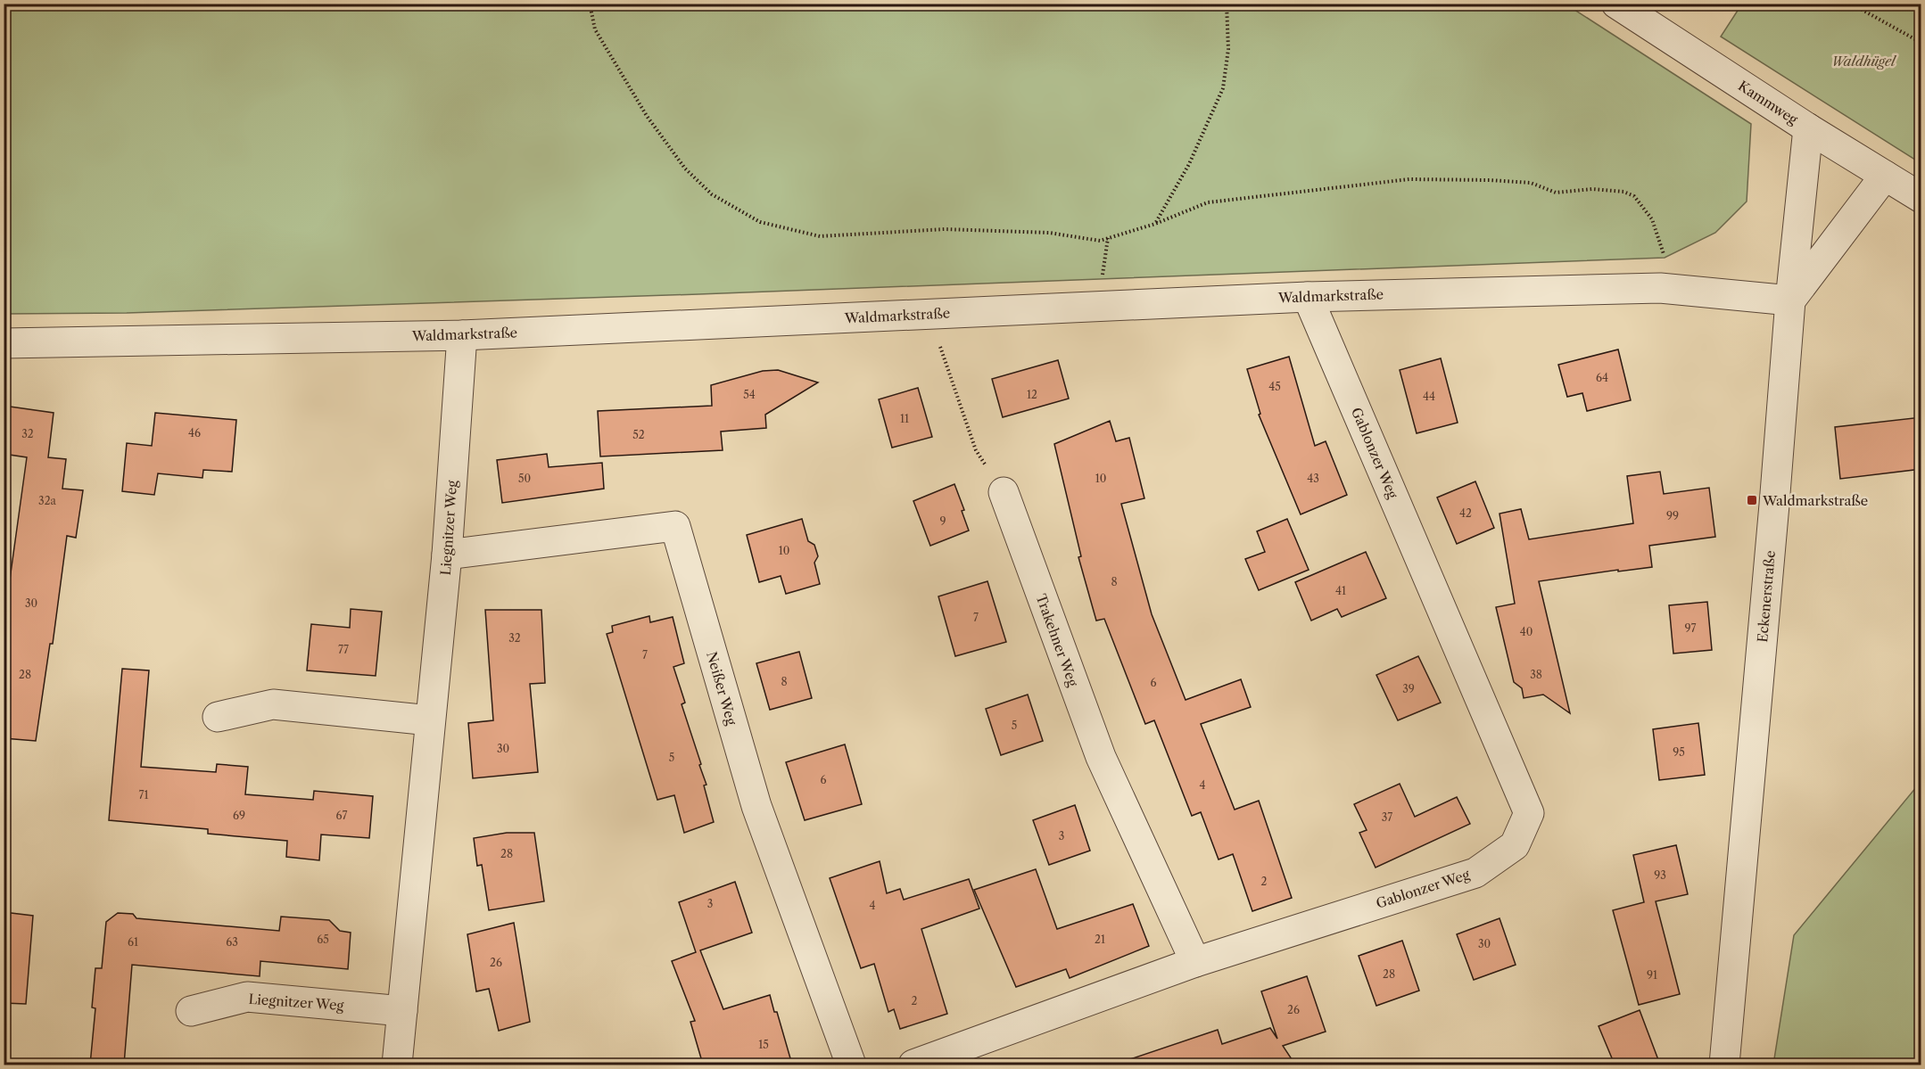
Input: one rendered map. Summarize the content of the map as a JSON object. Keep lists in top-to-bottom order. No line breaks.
{"streets":{"street":["Kammweg","Waldmarkstraße","Gablonzer Weg","Liegnitzer Weg","Eckenerstraße","Trakehner Weg","Neißer Weg"]},"crossings":[["Kammweg","Eckenerstraße"],["Waldmarkstraße","Gablonzer Weg"],["Waldmarkstraße","Liegnitzer Weg"],["Waldmarkstraße","Eckenerstraße"],["Gablonzer Weg","Trakehner Weg"],["Liegnitzer Weg","Neißer Weg"]],"parks":["Waldhügel"],"places":{"transit":["Waldmarkstraße"]},"house_numbers":["64","45","54","12","44","11","46","32","52","50","10","43","32a","42","99","9","10","8","41","30","7","97","40","32","77","7","28","38","8","6","39","5","30","95","5","6","4","71","69","67","37","3","28","93","2","3","4","65","21","61","63","30","26","28","91","2","26","15"]}
